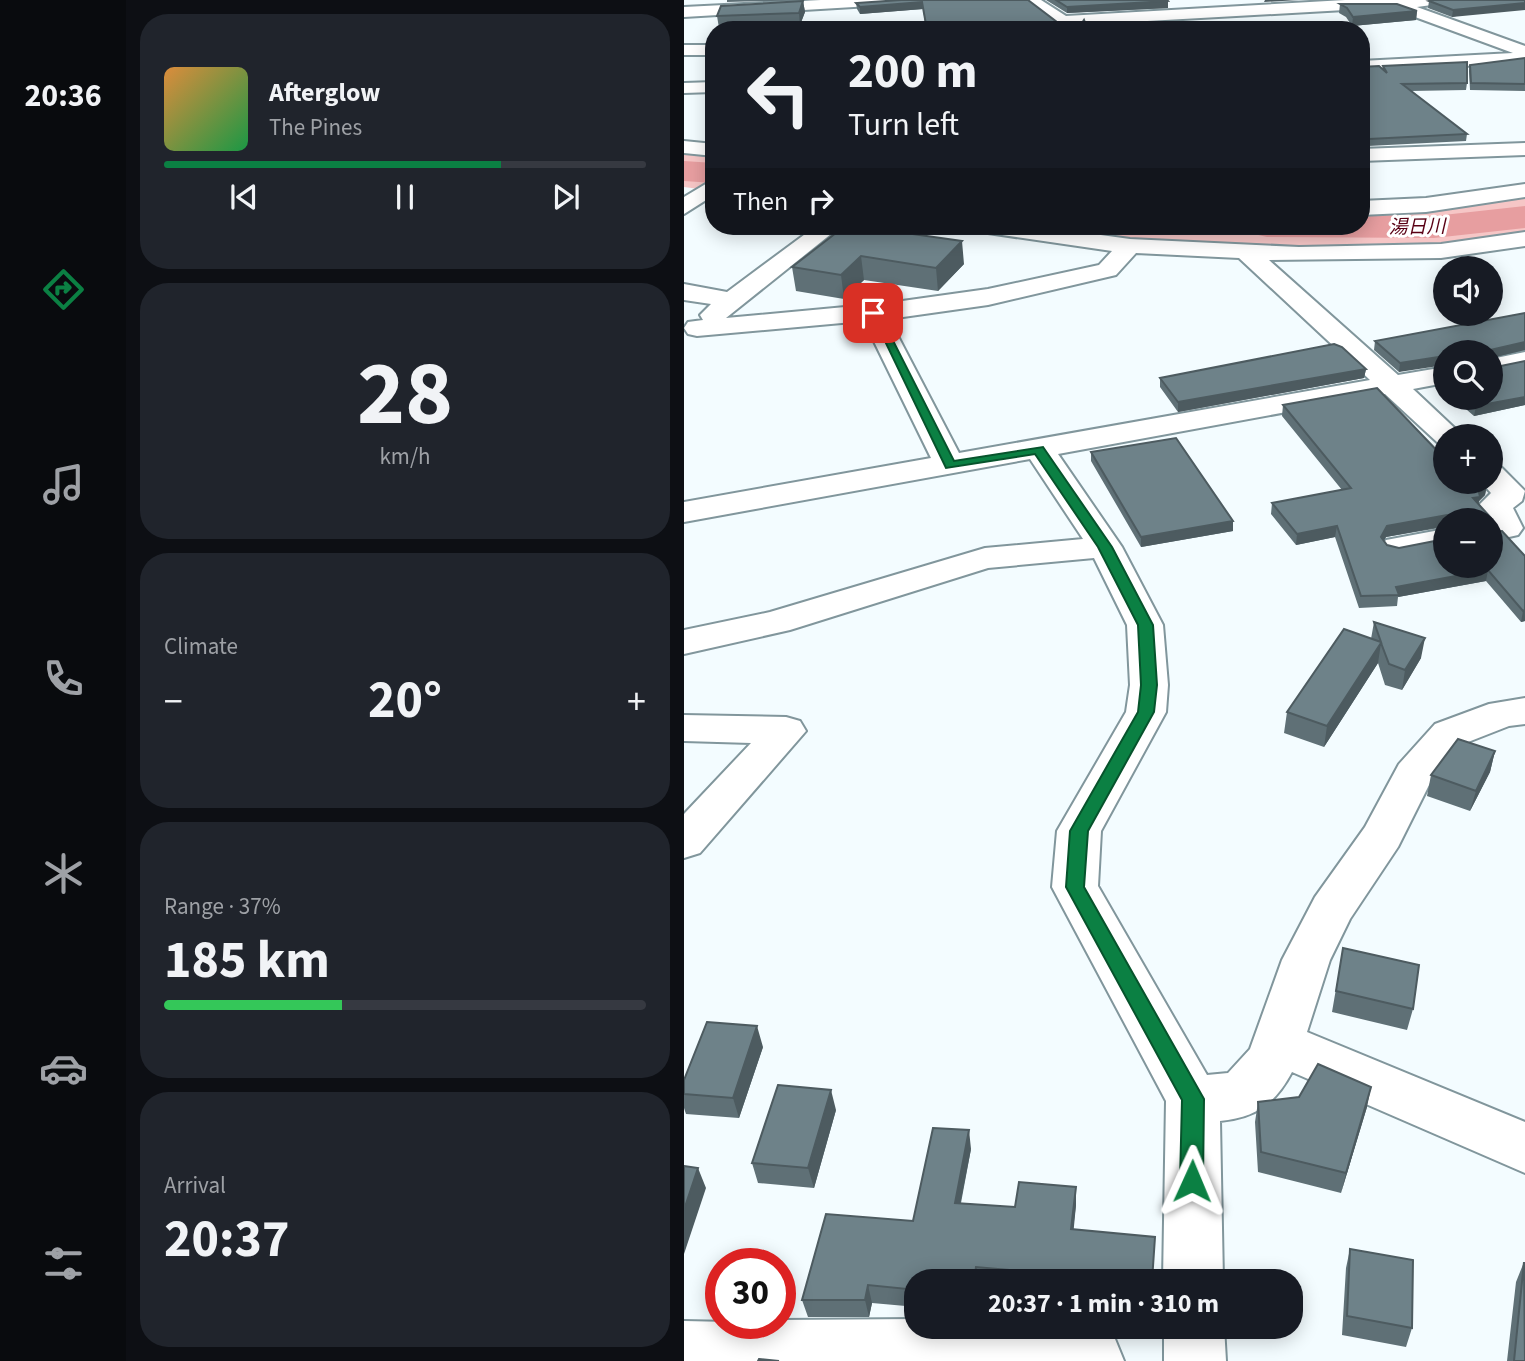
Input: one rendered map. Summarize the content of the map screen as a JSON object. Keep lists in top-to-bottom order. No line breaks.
{"water":["湯日川"],"page":{"tabs":"20:36","turn":["200 m","Turn left"],"song":["Afterglow","The Pines"],"then":"Then","map_buttons":["+","−"],"tile":[["28","km/h"],"Climate",["Range · 37%","185 km"],["Arrival","20:37"]],"heat":["−","20°","+"],"limit":"30","trip":"20:37 · 1 min · 310 m"}}
